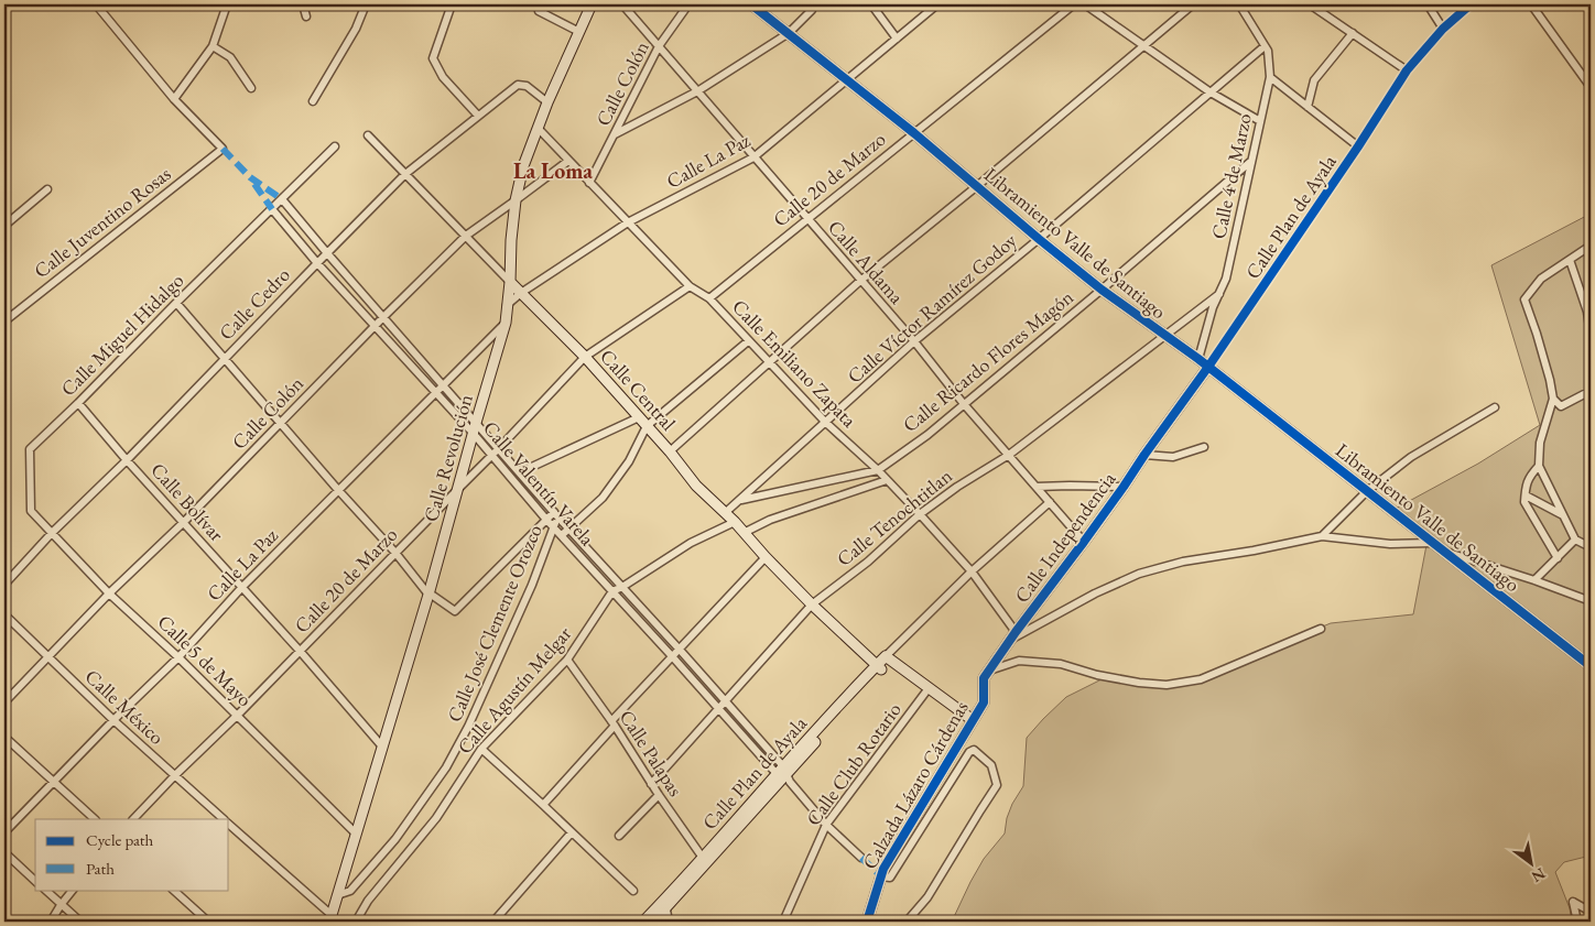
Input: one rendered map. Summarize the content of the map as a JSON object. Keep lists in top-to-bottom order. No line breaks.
{"streets":{"street":["Calle Colón","Calle La Paz","Calle 4 de Marzo","Calle 20 de Marzo","Calle Plan de Ayala","Calle Juventino Rosas","Libramiento Valle de Santiago","Calle Aldama","Calle Cedro","Calle Víctor Ramírez Godoy","Calle Miguel Hidalgo","Calle Ricardo Flores Magón","Calle Emiliano Zapata","Calle Central","Calle Revolución","Calle Valentín Varela","Calle Bolívar","Calle Tenochtitlan","Calle Independencia","Calle José Clemente Orozco","Calle 5 de Mayo","Calle Agustín Melgar","Calle México","Calle Palapas","Calle Club Rotario","Calzada Lázaro Cárdenas"]},"crossings":[["Calle Colón","Calle Aldama"],["Calle Colón","Calle Emiliano Zapata"],["Calle Colón","Calle Central"],["Calle Colón","Calle Revolución"],["Calle Colón","Calle Valentín Varela"],["Calle Colón","Calle Bolívar"],["Calle Colón","Calle 5 de Mayo"],["Calle Colón","Calle México"],["Calle La Paz","Libramiento Valle de Santiago"],["Calle La Paz","Calle Aldama"],["Calle La Paz","Calle Emiliano Zapata"],["Calle La Paz","Calle Central"],["Calle La Paz","Calle Revolución"],["Calle La Paz","Calle Valentín Varela"],["Calle La Paz","Calle Bolívar"],["Calle La Paz","Calle 5 de Mayo"],["Calle La Paz","Calle México"],["Calle 4 de Marzo","Libramiento Valle de Santiago"],["Calle 4 de Marzo","Calle Víctor Ramírez Godoy"],["Calle 4 de Marzo","Calle Ricardo Flores Magón"],["Calle 4 de Marzo","Calle Tenochtitlan"],["Calle 20 de Marzo","Libramiento Valle de Santiago"],["Calle 20 de Marzo","Calle Aldama"],["Calle 20 de Marzo","Calle Emiliano Zapata"],["Calle 20 de Marzo","Calle Central"],["Calle 20 de Marzo","Calle Revolución"],["Calle 20 de Marzo","Calle Valentín Varela"],["Calle 20 de Marzo","Calle Bolívar"],["Calle 20 de Marzo","Calle 5 de Mayo"],["Calle 20 de Marzo","Calle México"],["Calle Plan de Ayala","Libramiento Valle de Santiago"],["Calle Plan de Ayala","Calle Aldama"],["Calle Plan de Ayala","Calle Emiliano Zapata"],["Calle Plan de Ayala","Calle Central"],["Calle Plan de Ayala","Calle Valentín Varela"],["Calle Plan de Ayala","Calle Independencia"],["Calle Plan de Ayala","Calle Palapas"],["Libramiento Valle de Santiago","Calle Víctor Ramírez Godoy"],["Libramiento Valle de Santiago","Calle Ricardo Flores Magón"],["Libramiento Valle de Santiago","Calle Tenochtitlan"],["Calle Aldama","Calle Víctor Ramírez Godoy"],["Calle Aldama","Calle Ricardo Flores Magón"],["Calle Aldama","Calle Tenochtitlan"],["Calle Aldama","Calle Independencia"],["Calle Cedro","Calle Central"],["Calle Cedro","Calle Revolución"],["Calle Cedro","Calle Valentín Varela"],["Calle Cedro","Calle Bolívar"],["Calle Cedro","Calle 5 de Mayo"],["Calle Víctor Ramírez Godoy","Calle Ricardo Flores Magón"],["Calle Víctor Ramírez Godoy","Calle Emiliano Zapata"],["Calle Víctor Ramírez Godoy","Calle Central"],["Calle Miguel Hidalgo","Calle Valentín Varela"],["Calle Miguel Hidalgo","Calle Bolívar"],["Calle Miguel Hidalgo","Calle 5 de Mayo"],["Calle Ricardo Flores Magón","Calle Emiliano Zapata"],["Calle Emiliano Zapata","Calle Revolución"],["Calle Emiliano Zapata","Calle Tenochtitlan"],["Calle Emiliano Zapata","Calle Independencia"],["Calle Emiliano Zapata","Calzada Lázaro Cárdenas"],["Calle Central","Calle Revolución"],["Calle Central","Calle Tenochtitlan"],["Calle Central","Calle Agustín Melgar"],["Calle Revolución","Calle Valentín Varela"],["Calle Revolución","Calle Bolívar"],["Calle Revolución","Calle José Clemente Orozco"],["Calle Revolución","Calle 5 de Mayo"],["Calle Revolución","Calle México"],["Calle Valentín Varela","Calle Tenochtitlan"],["Calle Valentín Varela","Calle José Clemente Orozco"],["Calle Valentín Varela","Calle Agustín Melgar"],["Calle Tenochtitlan","Calle Palapas"],["Calle Independencia","Calzada Lázaro Cárdenas"],["Calle Agustín Melgar","Calle Palapas"]],"districts":["La Loma"],"legend":["Cycle path","Path"],"north":"bottom right"}
